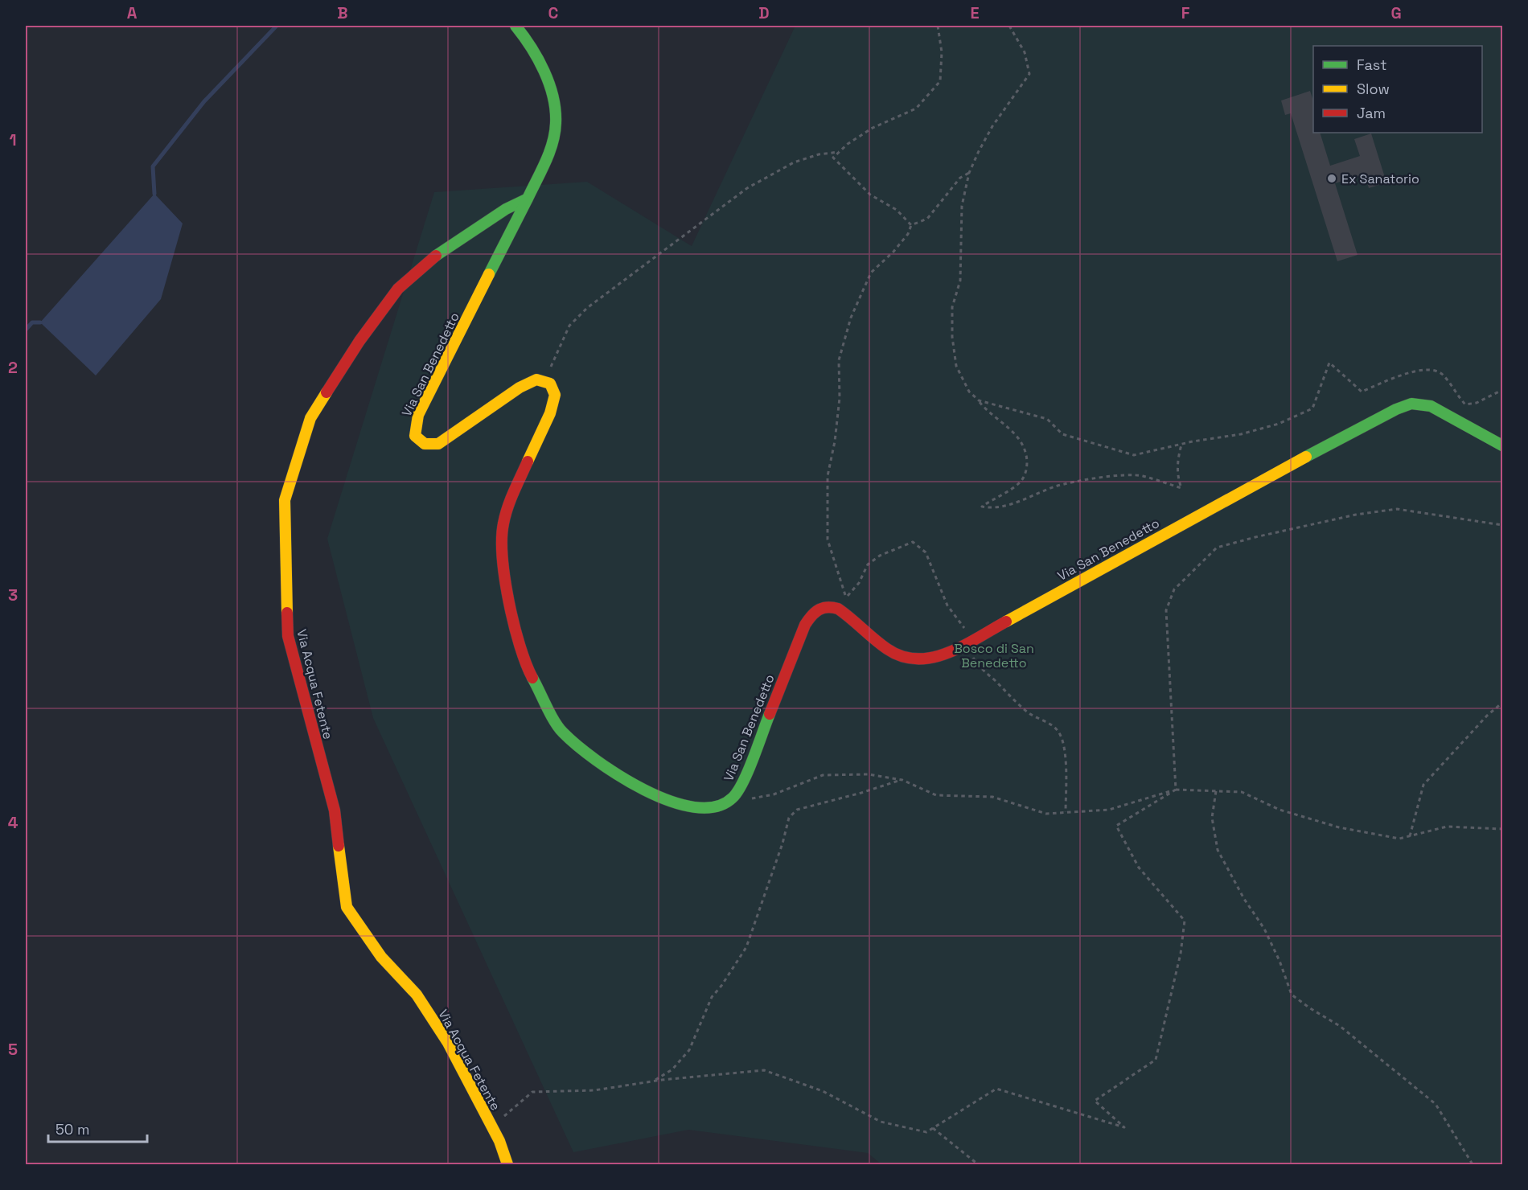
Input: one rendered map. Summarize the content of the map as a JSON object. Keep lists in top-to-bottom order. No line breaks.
{"streets":{"street":["Via San Benedetto","Via Acqua Fetente"]},"crossings":[["Via San Benedetto","Via Acqua Fetente"]],"parks":["Bosco di San Benedetto"],"places":["Ex Sanatorio"],"legend":["Fast","Slow","Jam"],"scale_bar":"50 m","grid":{"columns":["A","B","C","D","E","F","G"],"rows":["1","2","3","4","5"]}}
